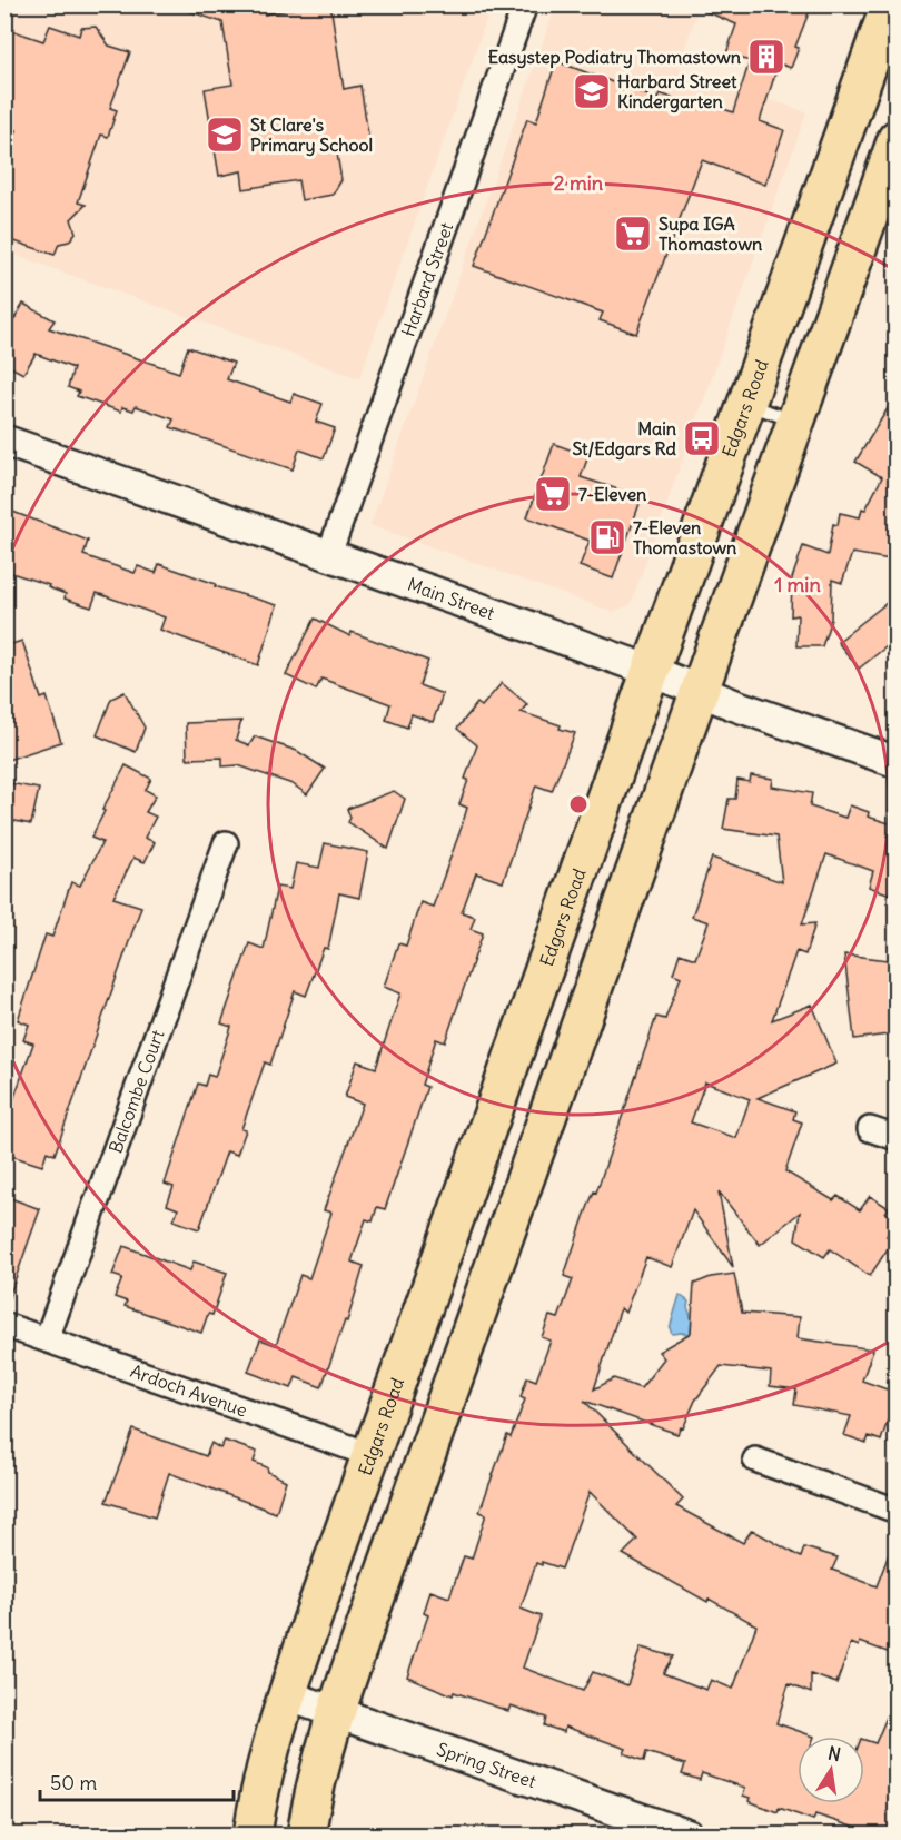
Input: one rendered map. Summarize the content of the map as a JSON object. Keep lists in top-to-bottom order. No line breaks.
{"streets":{"main road":["Edgars Road"],"street":["Harbard Street","Main Street","Balcombe Court","Ardoch Avenue","Spring Street"]},"crossings":[["Harbard Street","Main Street"],["Edgars Road","Main Street"],["Edgars Road","Ardoch Avenue"],["Edgars Road","Spring Street"],["Balcombe Court","Ardoch Avenue"]],"places":{"building":["Easystep Podiatry Thomastown"],"school or university":["Harbard Street Kindergarten","St Clare's Primary School"],"supermarket":["Supa IGA Thomastown","7-Eleven"],"bus stop":["Main St/Edgars Rd"],"fuel station":["7-Eleven Thomastown"]},"scale_bar":"50 m","north":"top","rings":["2 min","1 min"]}
